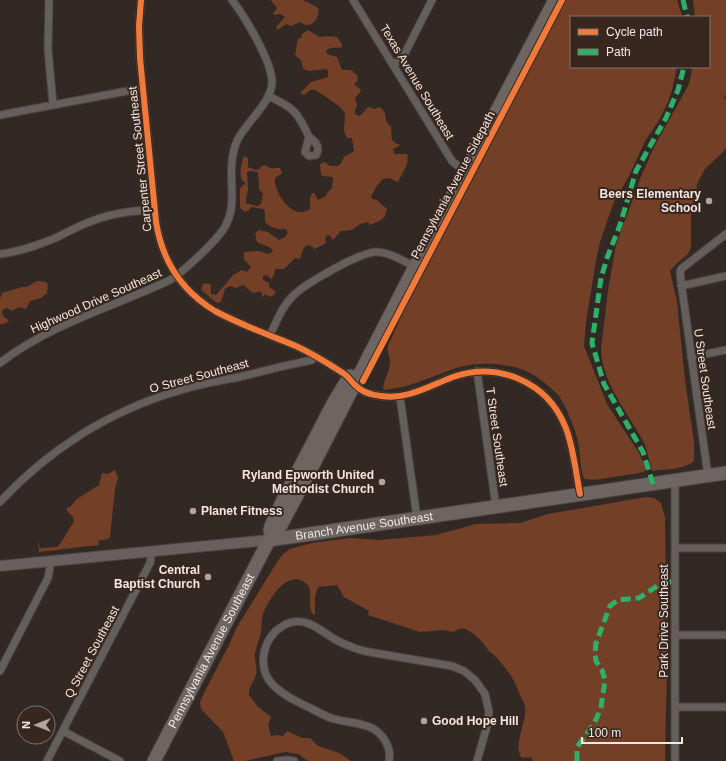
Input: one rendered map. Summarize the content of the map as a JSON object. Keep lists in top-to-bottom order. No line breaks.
{"streets":{"highway":["Branch Avenue Southeast","Pennsylvania Avenue Southeast"],"street":["Texas Avenue Southeast","Carpenter Street Southeast","Highwood Drive Southeast","O Street Southeast","U Street Southeast","T Street Southeast","Park Drive Southeast","Q Street Southeast"],"cycle path":["Pennsylvania Avenue Sidepath"]},"crossings":[["Texas Avenue Southeast","Pennsylvania Avenue Southeast"],["Carpenter Street Southeast","Highwood Drive Southeast"],["Carpenter Street Southeast","O Street Southeast"],["Carpenter Street Southeast","T Street Southeast"],["Carpenter Street Southeast","Branch Avenue Southeast"],["Carpenter Street Southeast","Pennsylvania Avenue Southeast"],["U Street Southeast","Branch Avenue Southeast"],["T Street Southeast","Branch Avenue Southeast"],["Branch Avenue Southeast","Park Drive Southeast"],["Branch Avenue Southeast","Pennsylvania Avenue Southeast"],["Branch Avenue Southeast","Q Street Southeast"]],"places":["Beers Elementary School","Ryland Epworth United Methodist Church","Planet Fitness","Central Baptist Church","Good Hope Hill"],"legend":["Cycle path","Path"],"scale_bar":"100 m","north":"left"}
